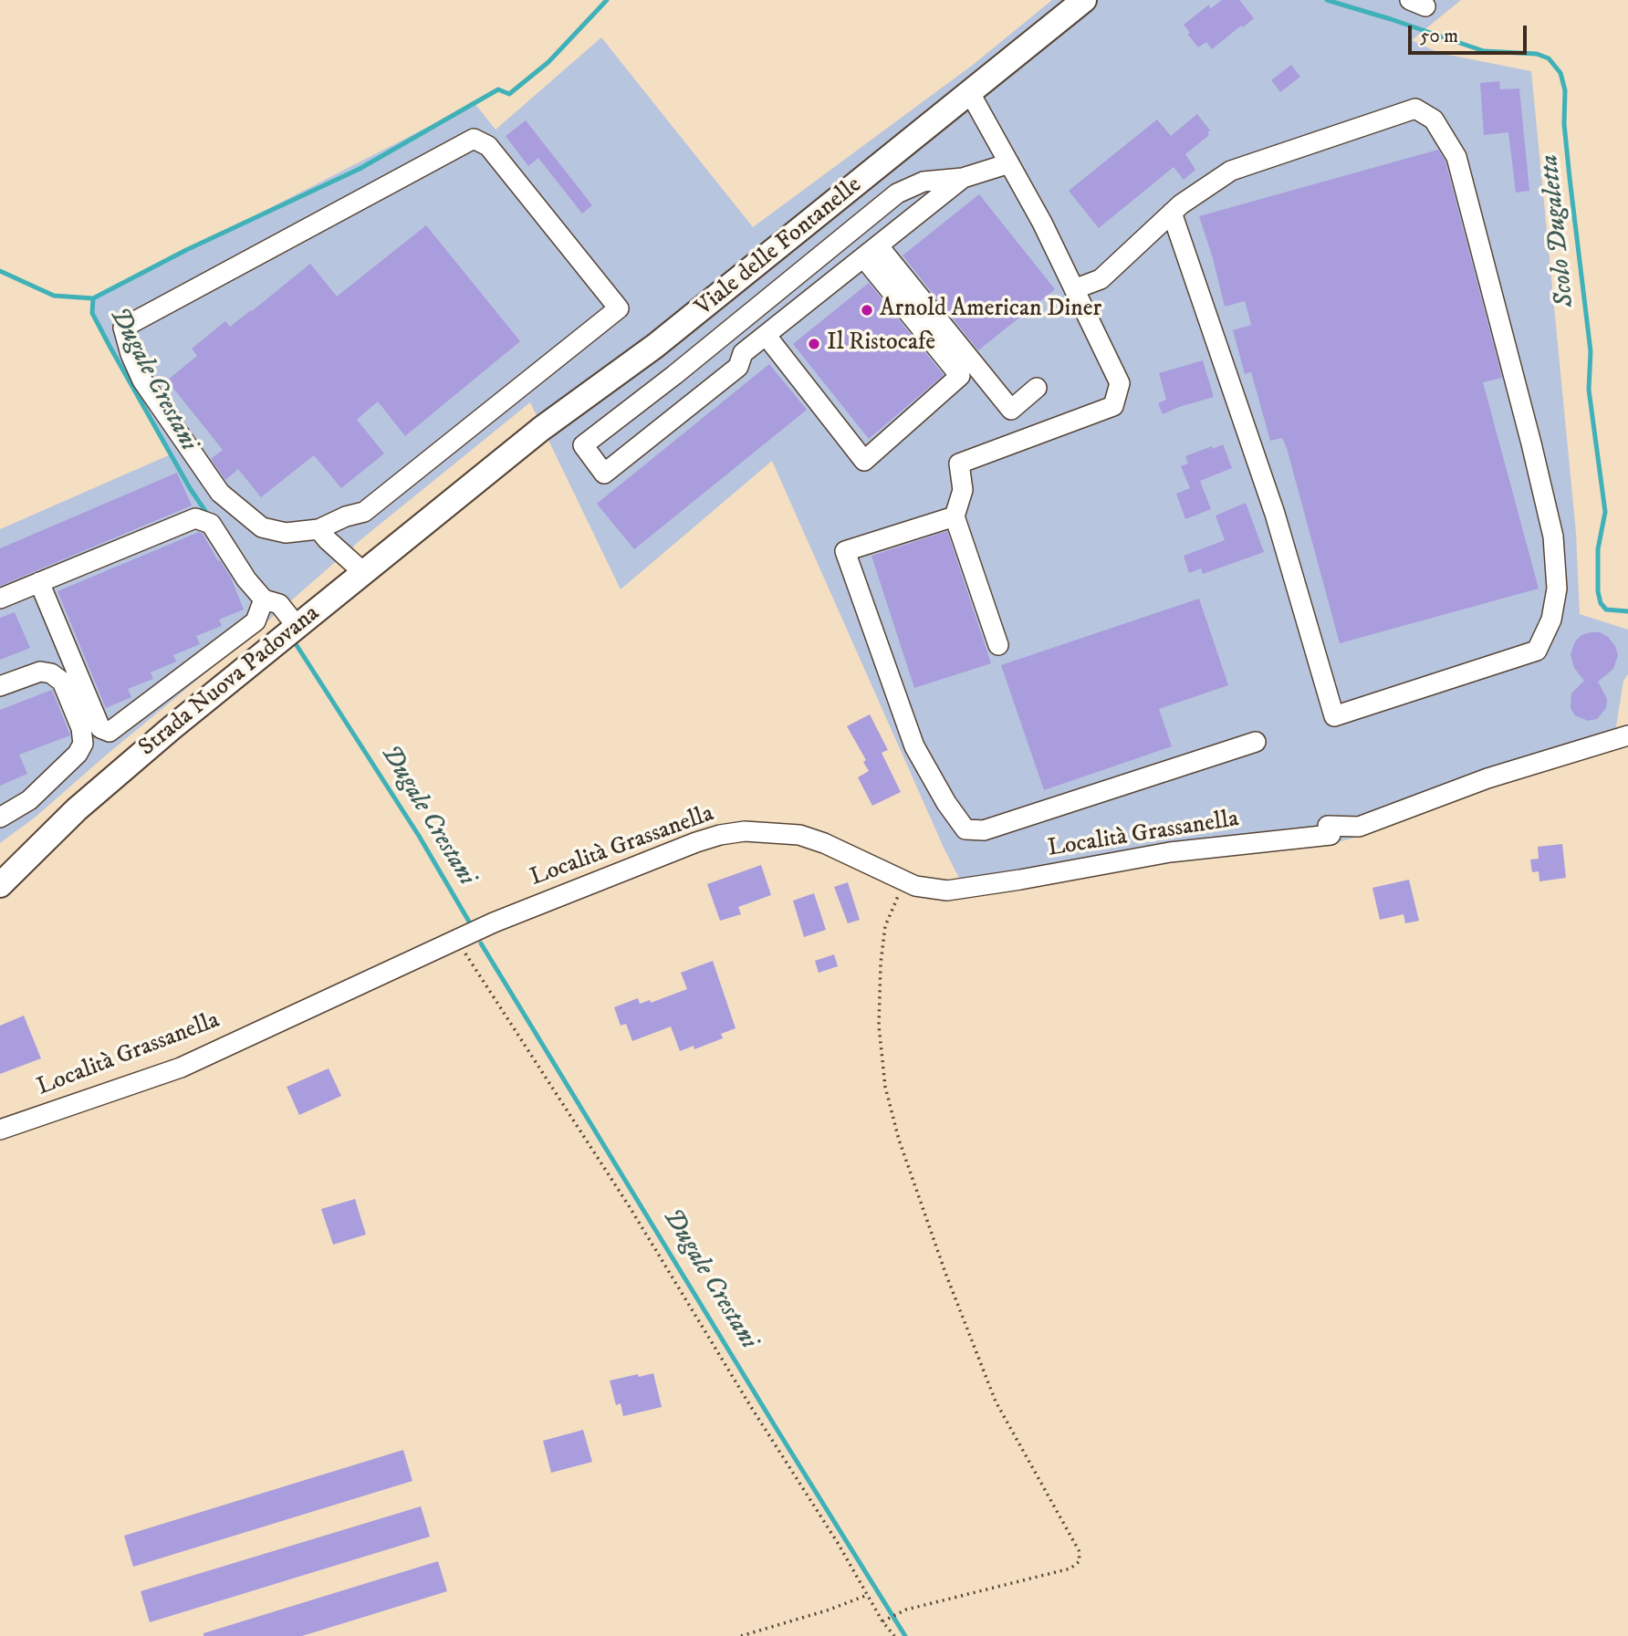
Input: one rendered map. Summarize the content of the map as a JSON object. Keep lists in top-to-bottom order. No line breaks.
{"streets":{"main road":["Viale delle Fontanelle","Strada Nuova Padovana"],"street":["Località Grassanella"]},"crossings":[["Viale delle Fontanelle","Strada Nuova Padovana"]],"water":["Scolo Dugaletta","Dugale Crestani"],"places":["Arnold American Diner","Il Ristocafè"],"scale_bar":"50 m"}
